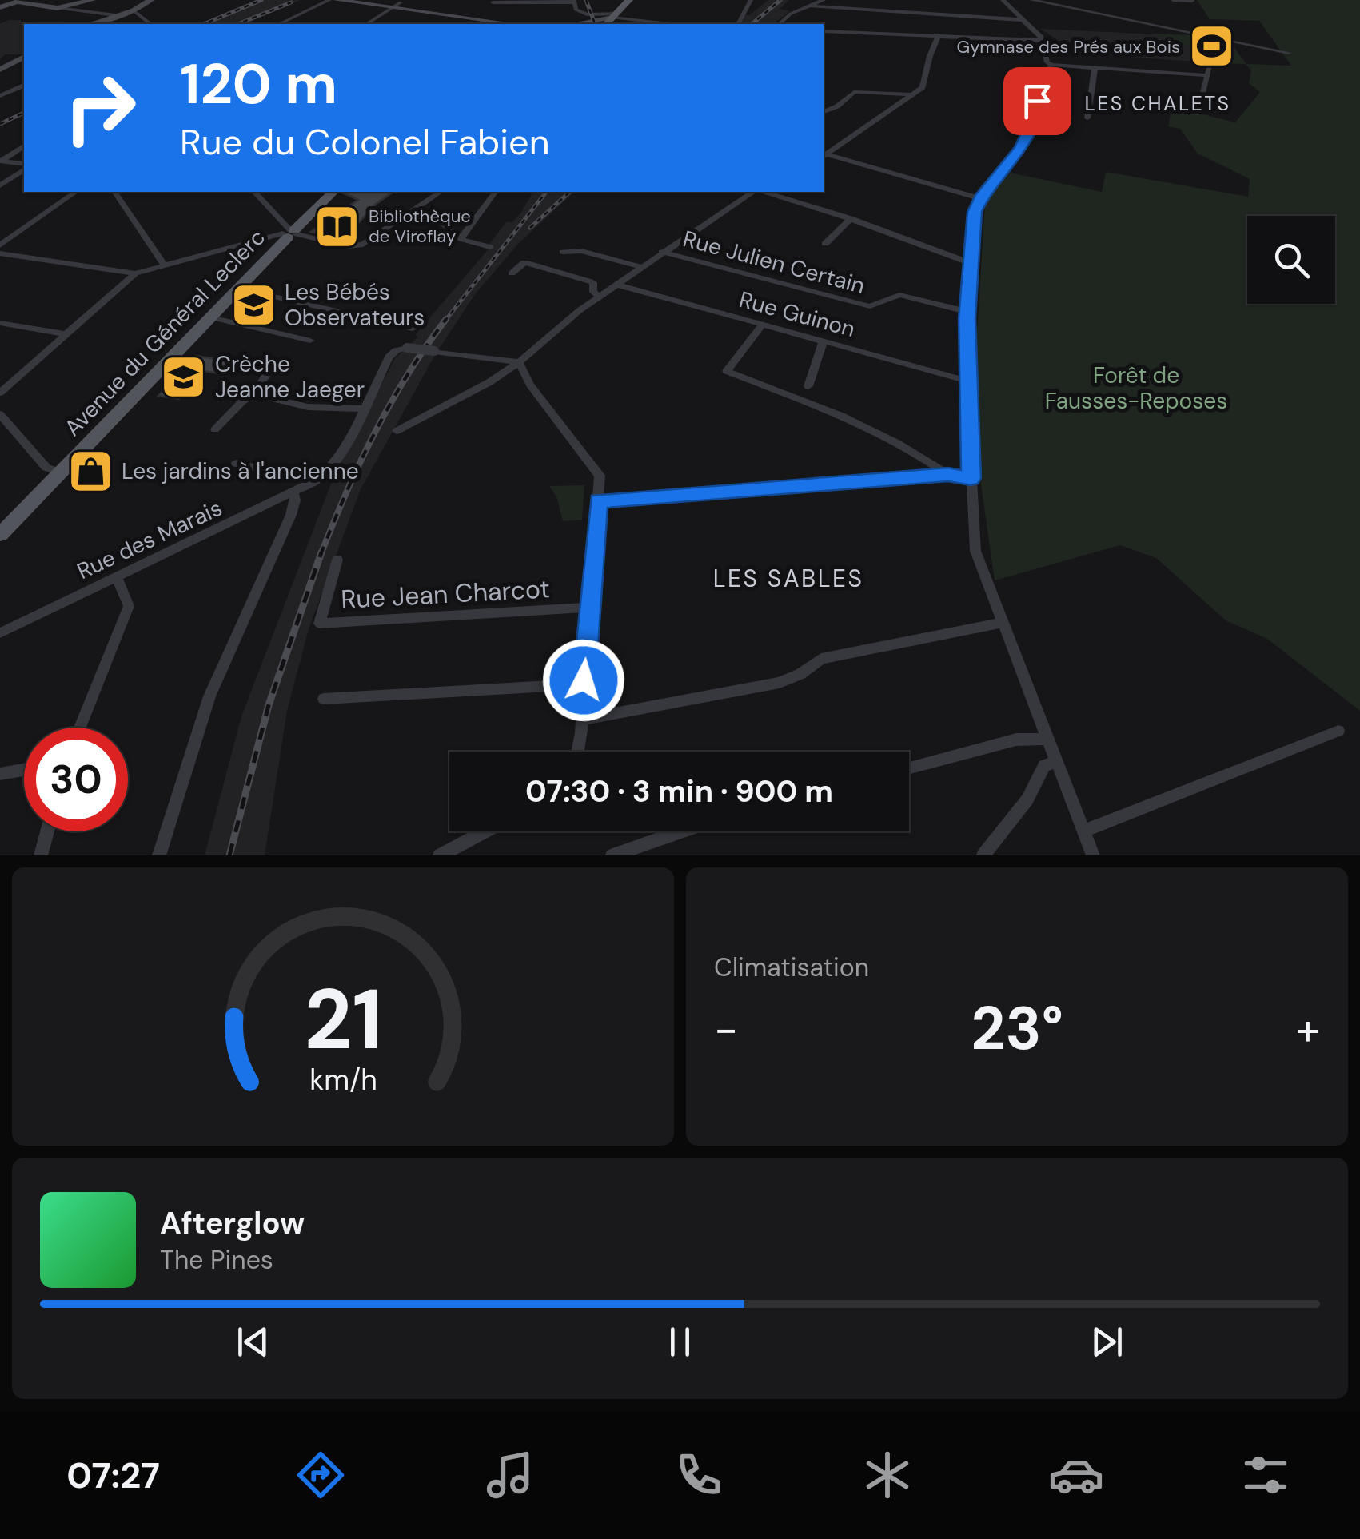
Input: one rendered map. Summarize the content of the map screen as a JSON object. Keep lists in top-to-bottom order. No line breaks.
{"streets":{"main road":["Avenue du Général Leclerc"],"street":["Rue Julien Certain","Rue Guinon","Rue des Marais","Rue Jean Charcot"]},"districts":["LES CHALETS","LES SABLES"],"parks":["Forêt de Fausses-Reposes"],"places":{"sports":["Gymnase des Prés aux Bois"],"library":["Bibliothèque de Viroflay"],"school or university":["Les Bébés Observateurs","Crèche Jeanne Jaeger"],"shop":["Les jardins à l'ancienne"]},"page":{"turn":["120 m","Rue du Colonel Fabien"],"limit":"30","trip":"07:30 · 3 min · 900 m","tile":"Climatisation","heat":["−","23°","+"],"song":["Afterglow","The Pines"],"tabs":"07:27","gauge":["21","km/h"]}}
